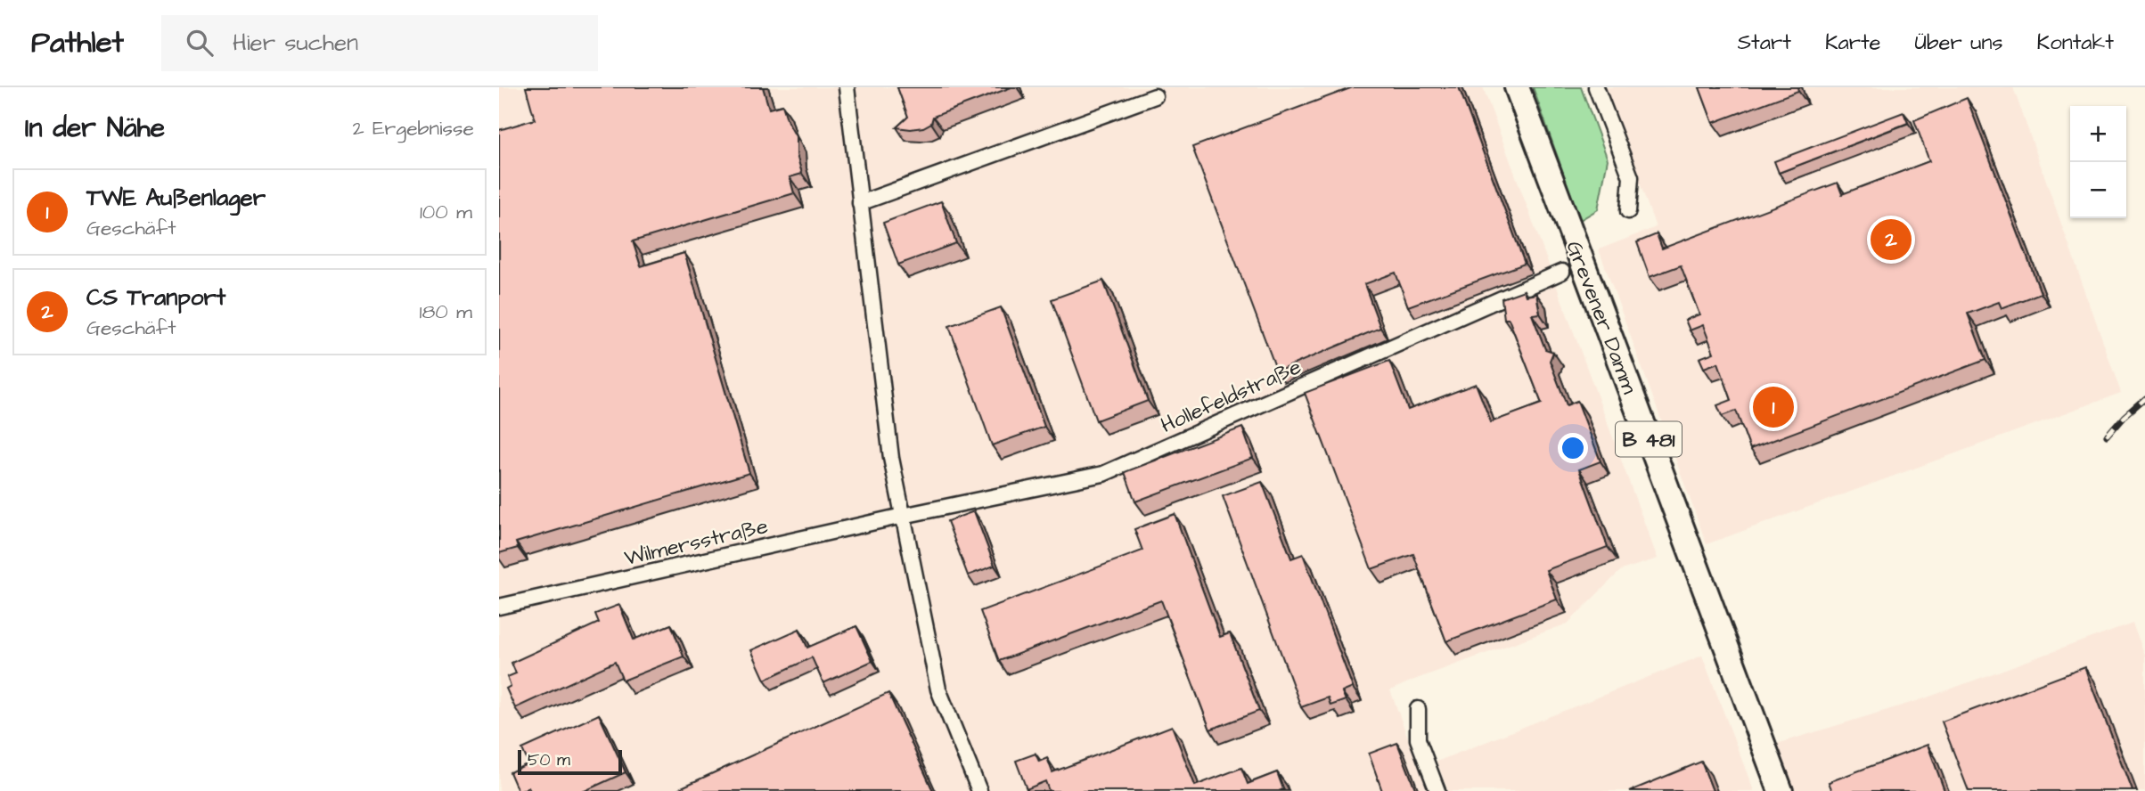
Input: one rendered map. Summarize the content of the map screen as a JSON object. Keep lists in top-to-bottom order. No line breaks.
{"streets":{"main road":["Grevener Damm","B 481"],"street":["Hollefeldstraße","Wilmersstraße"]},"crossings":[["Hollefeldstraße","Wilmersstraße"]],"scale_bar":"50 m","page":{"header":"Pathlet","search":"Hier suchen","nav":["Start","Karte","Über uns","Kontakt"],"heading":["In der Nähe","2 Ergebnisse"],"map_buttons":["+","−"],"list":[{"mark":"1","name":"TWE Außenlager","note":"Geschäft","value":"100 m"},{"mark":"2","name":"CS Tranport","note":"Geschäft","value":"180 m"}],"pins":["2","1"],"scale":"50 m"}}
